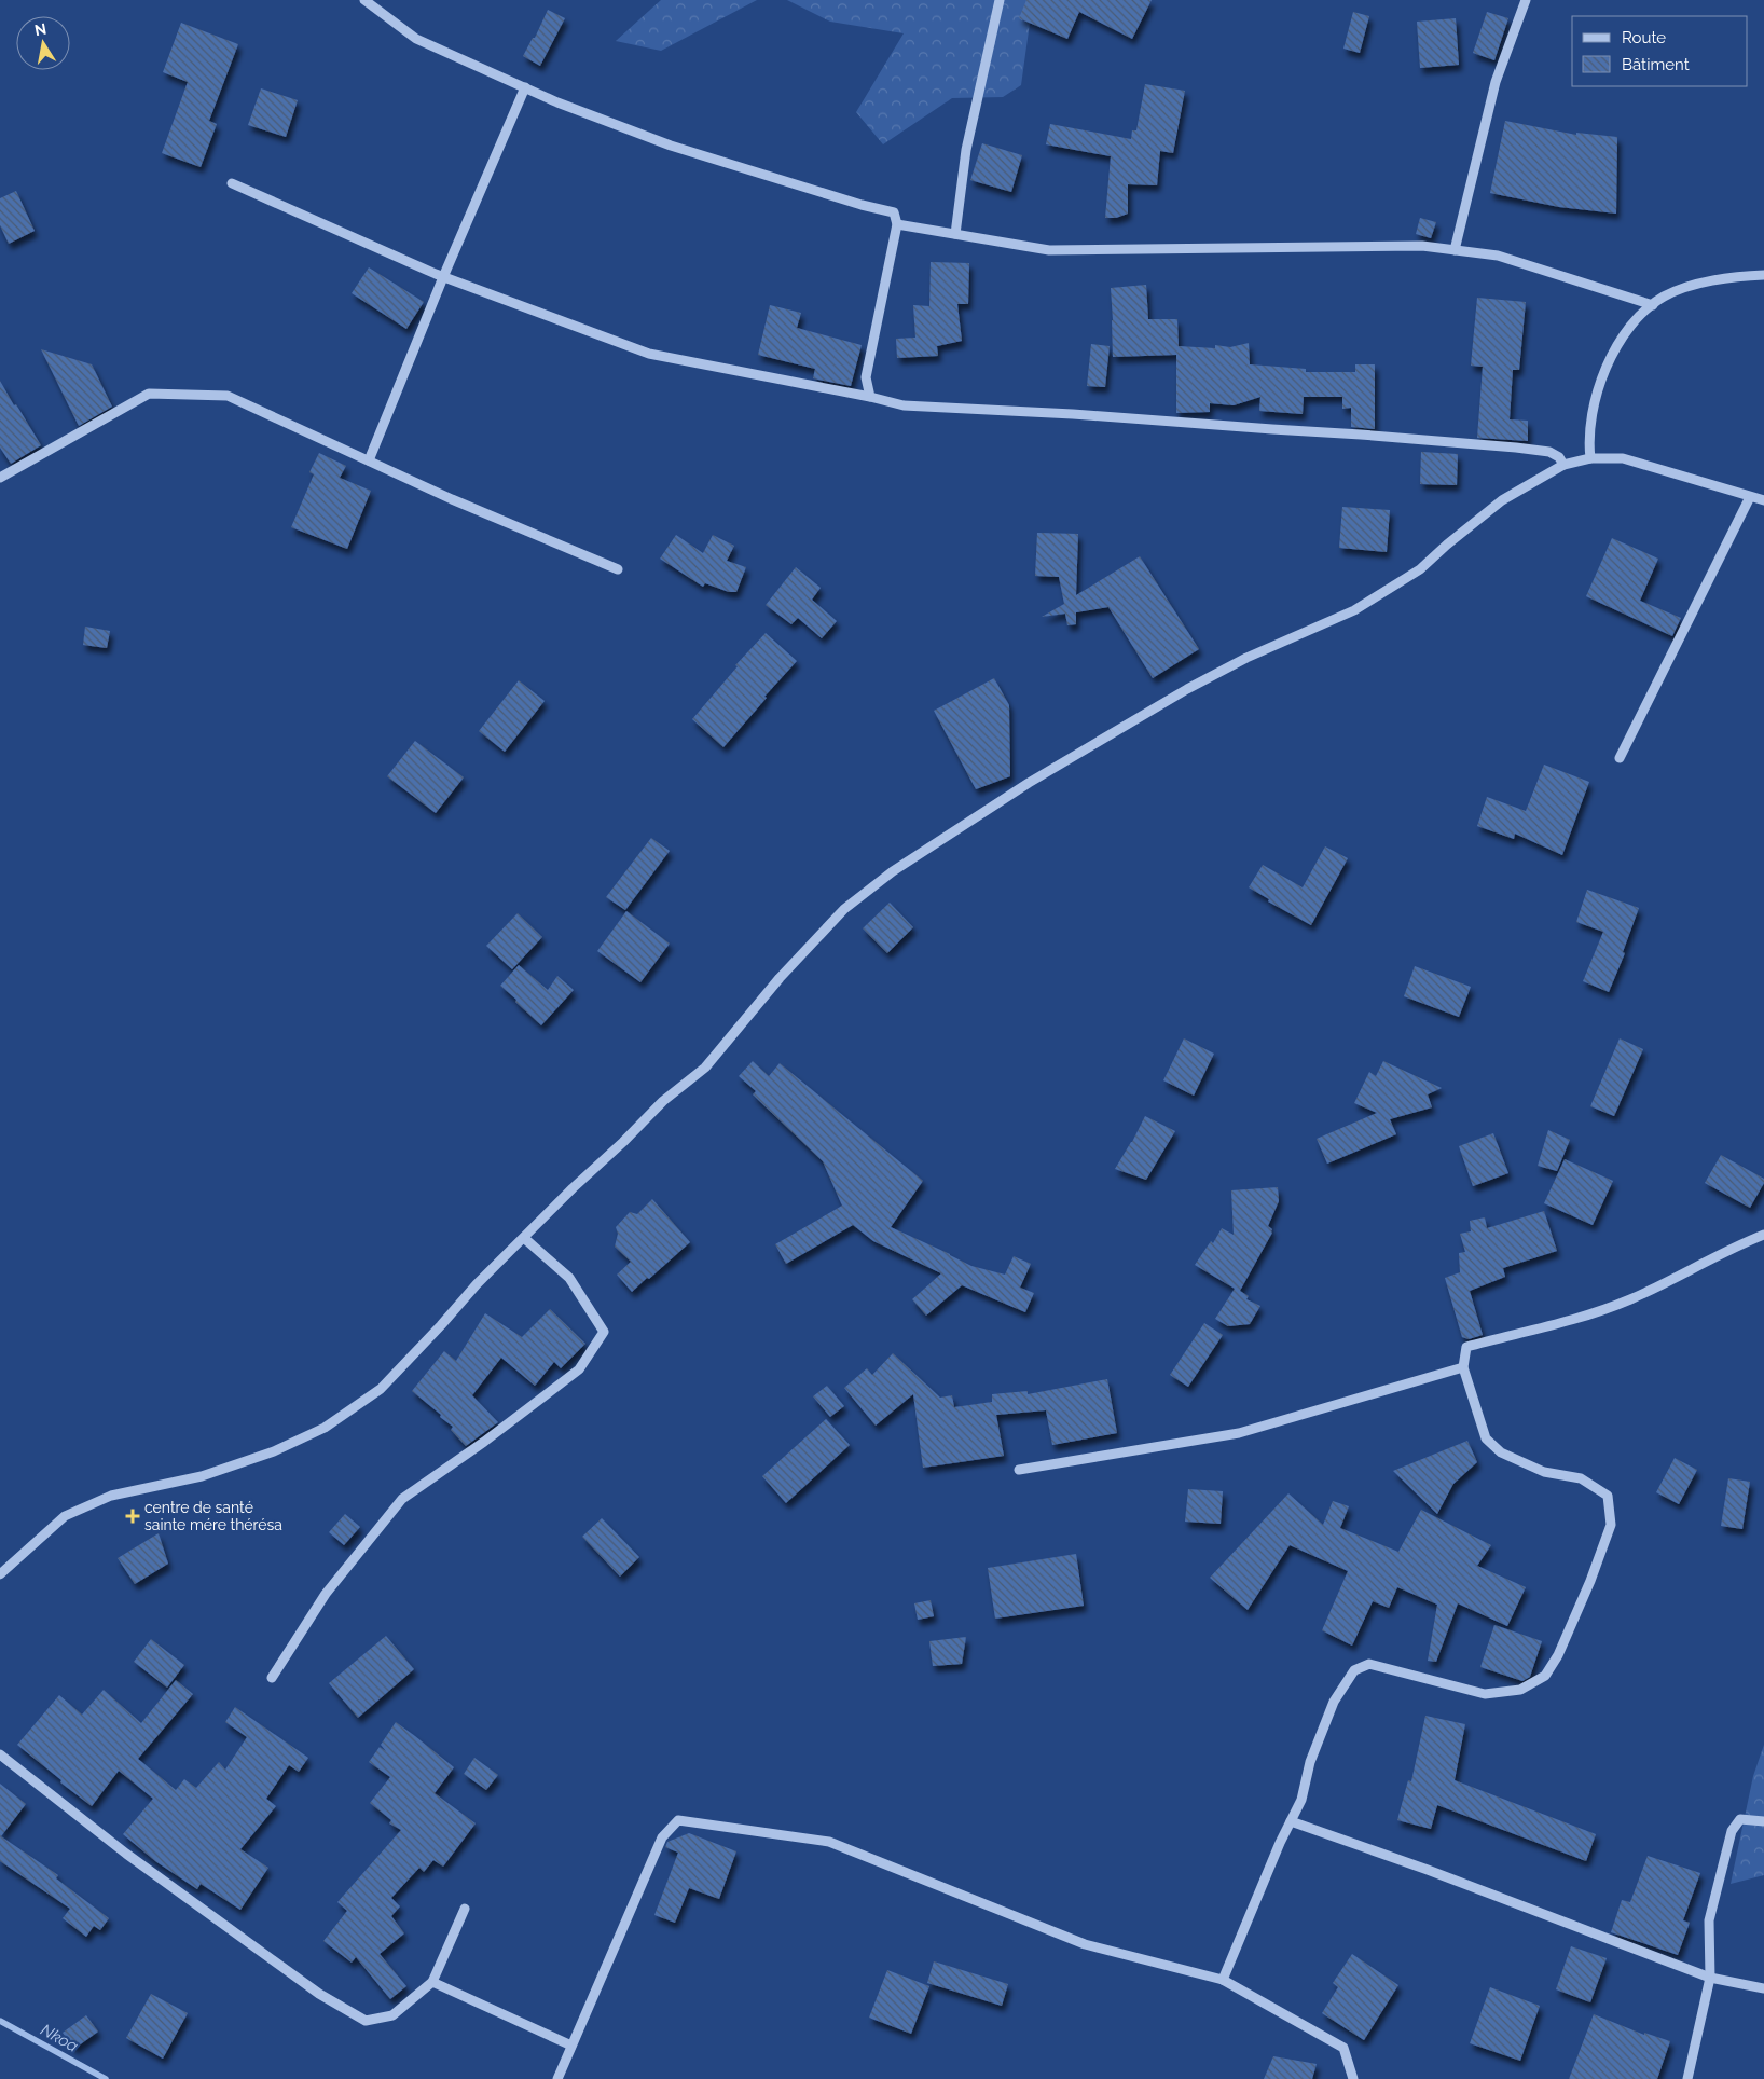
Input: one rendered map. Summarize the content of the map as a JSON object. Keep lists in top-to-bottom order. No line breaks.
{"water":["Nkoa"],"places":{"health":["centre de santé sainte mére thérésa"]},"legend":["Route","Bâtiment"],"north":"top"}
